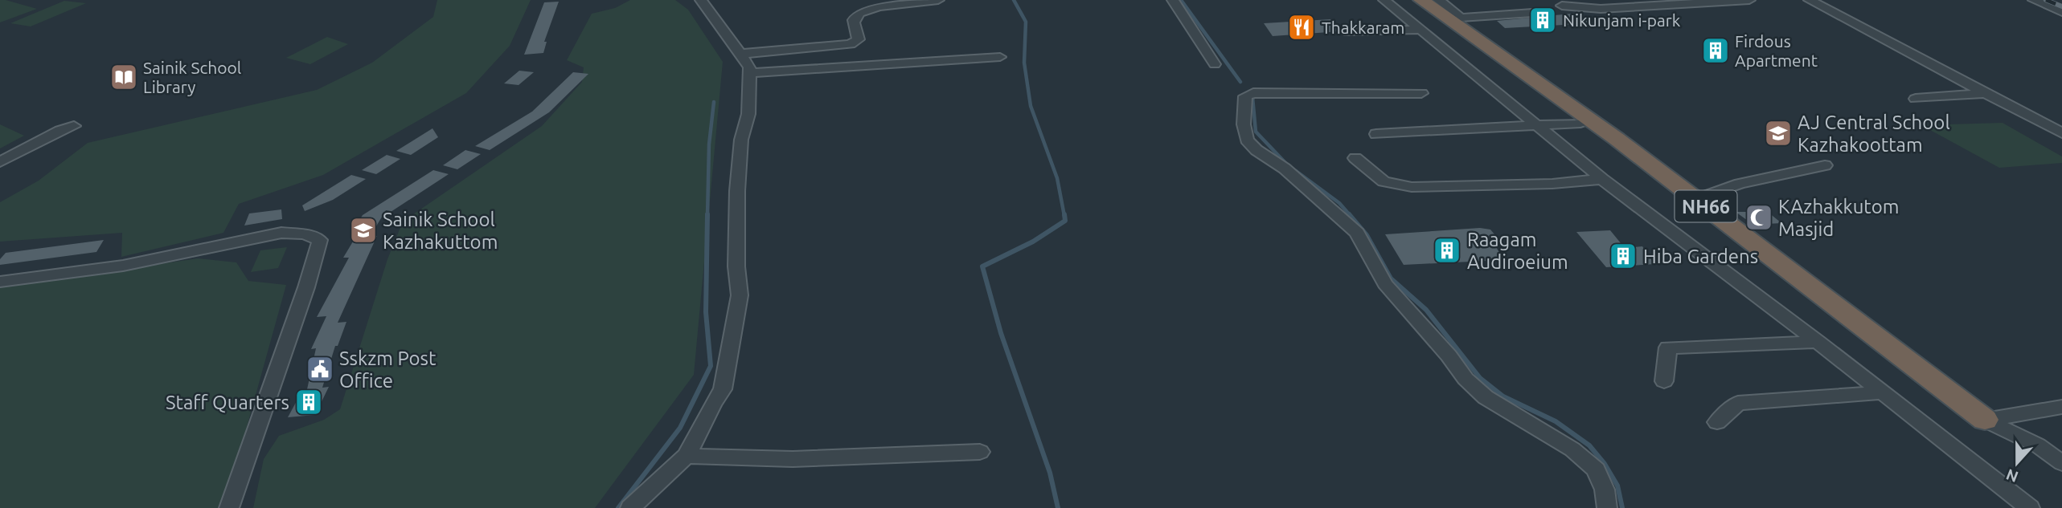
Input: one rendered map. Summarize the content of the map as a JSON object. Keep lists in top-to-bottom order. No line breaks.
{"streets":{"highway":["NH66"]},"places":{"building":["Nikunjam i-park","Firdous Apartment","Raagam Audiroeium","Hiba Gardens","Staff Quarters"],"restaurant":["Thakkaram"],"library":["Sainik School Library"],"school or university":["AJ Central School Kazhakoottam","Sainik School Kazhakuttom"],"mosque":["KAzhakkutom Masjid"],"public building":["Sskzm Post Office"]},"north":"bottom"}
